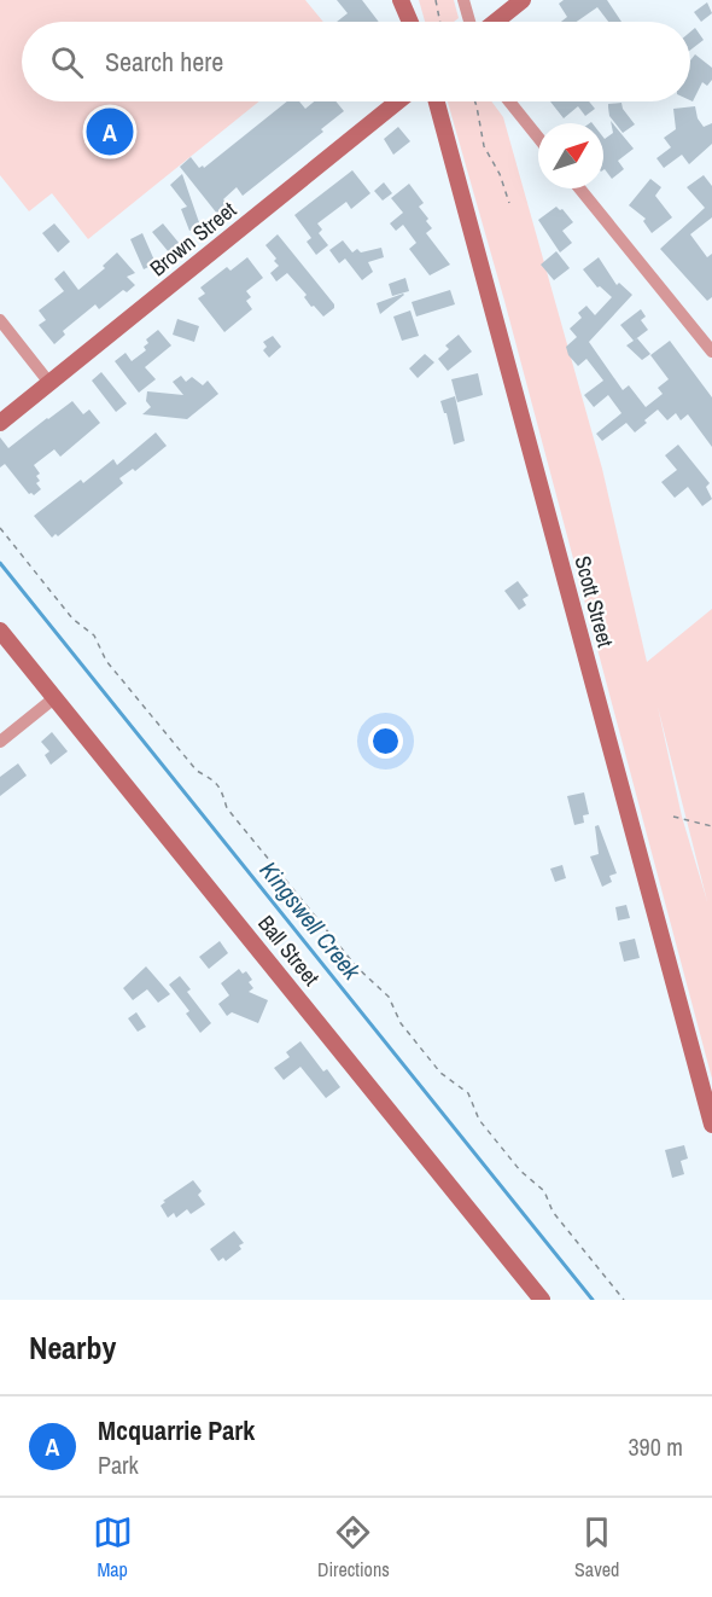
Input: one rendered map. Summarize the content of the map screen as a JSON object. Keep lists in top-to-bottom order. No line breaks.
{"streets":{"street":["Brown Street","Scott Street","Ball Street"]},"water":["Kingswell Creek"],"north":"top right","page":{"search":"Search here","pins":"A","heading":"Nearby","list":[{"mark":"A","name":"Mcquarrie Park","note":"Park","value":"390 m"}],"nav":["Map","Directions","Saved"]}}
